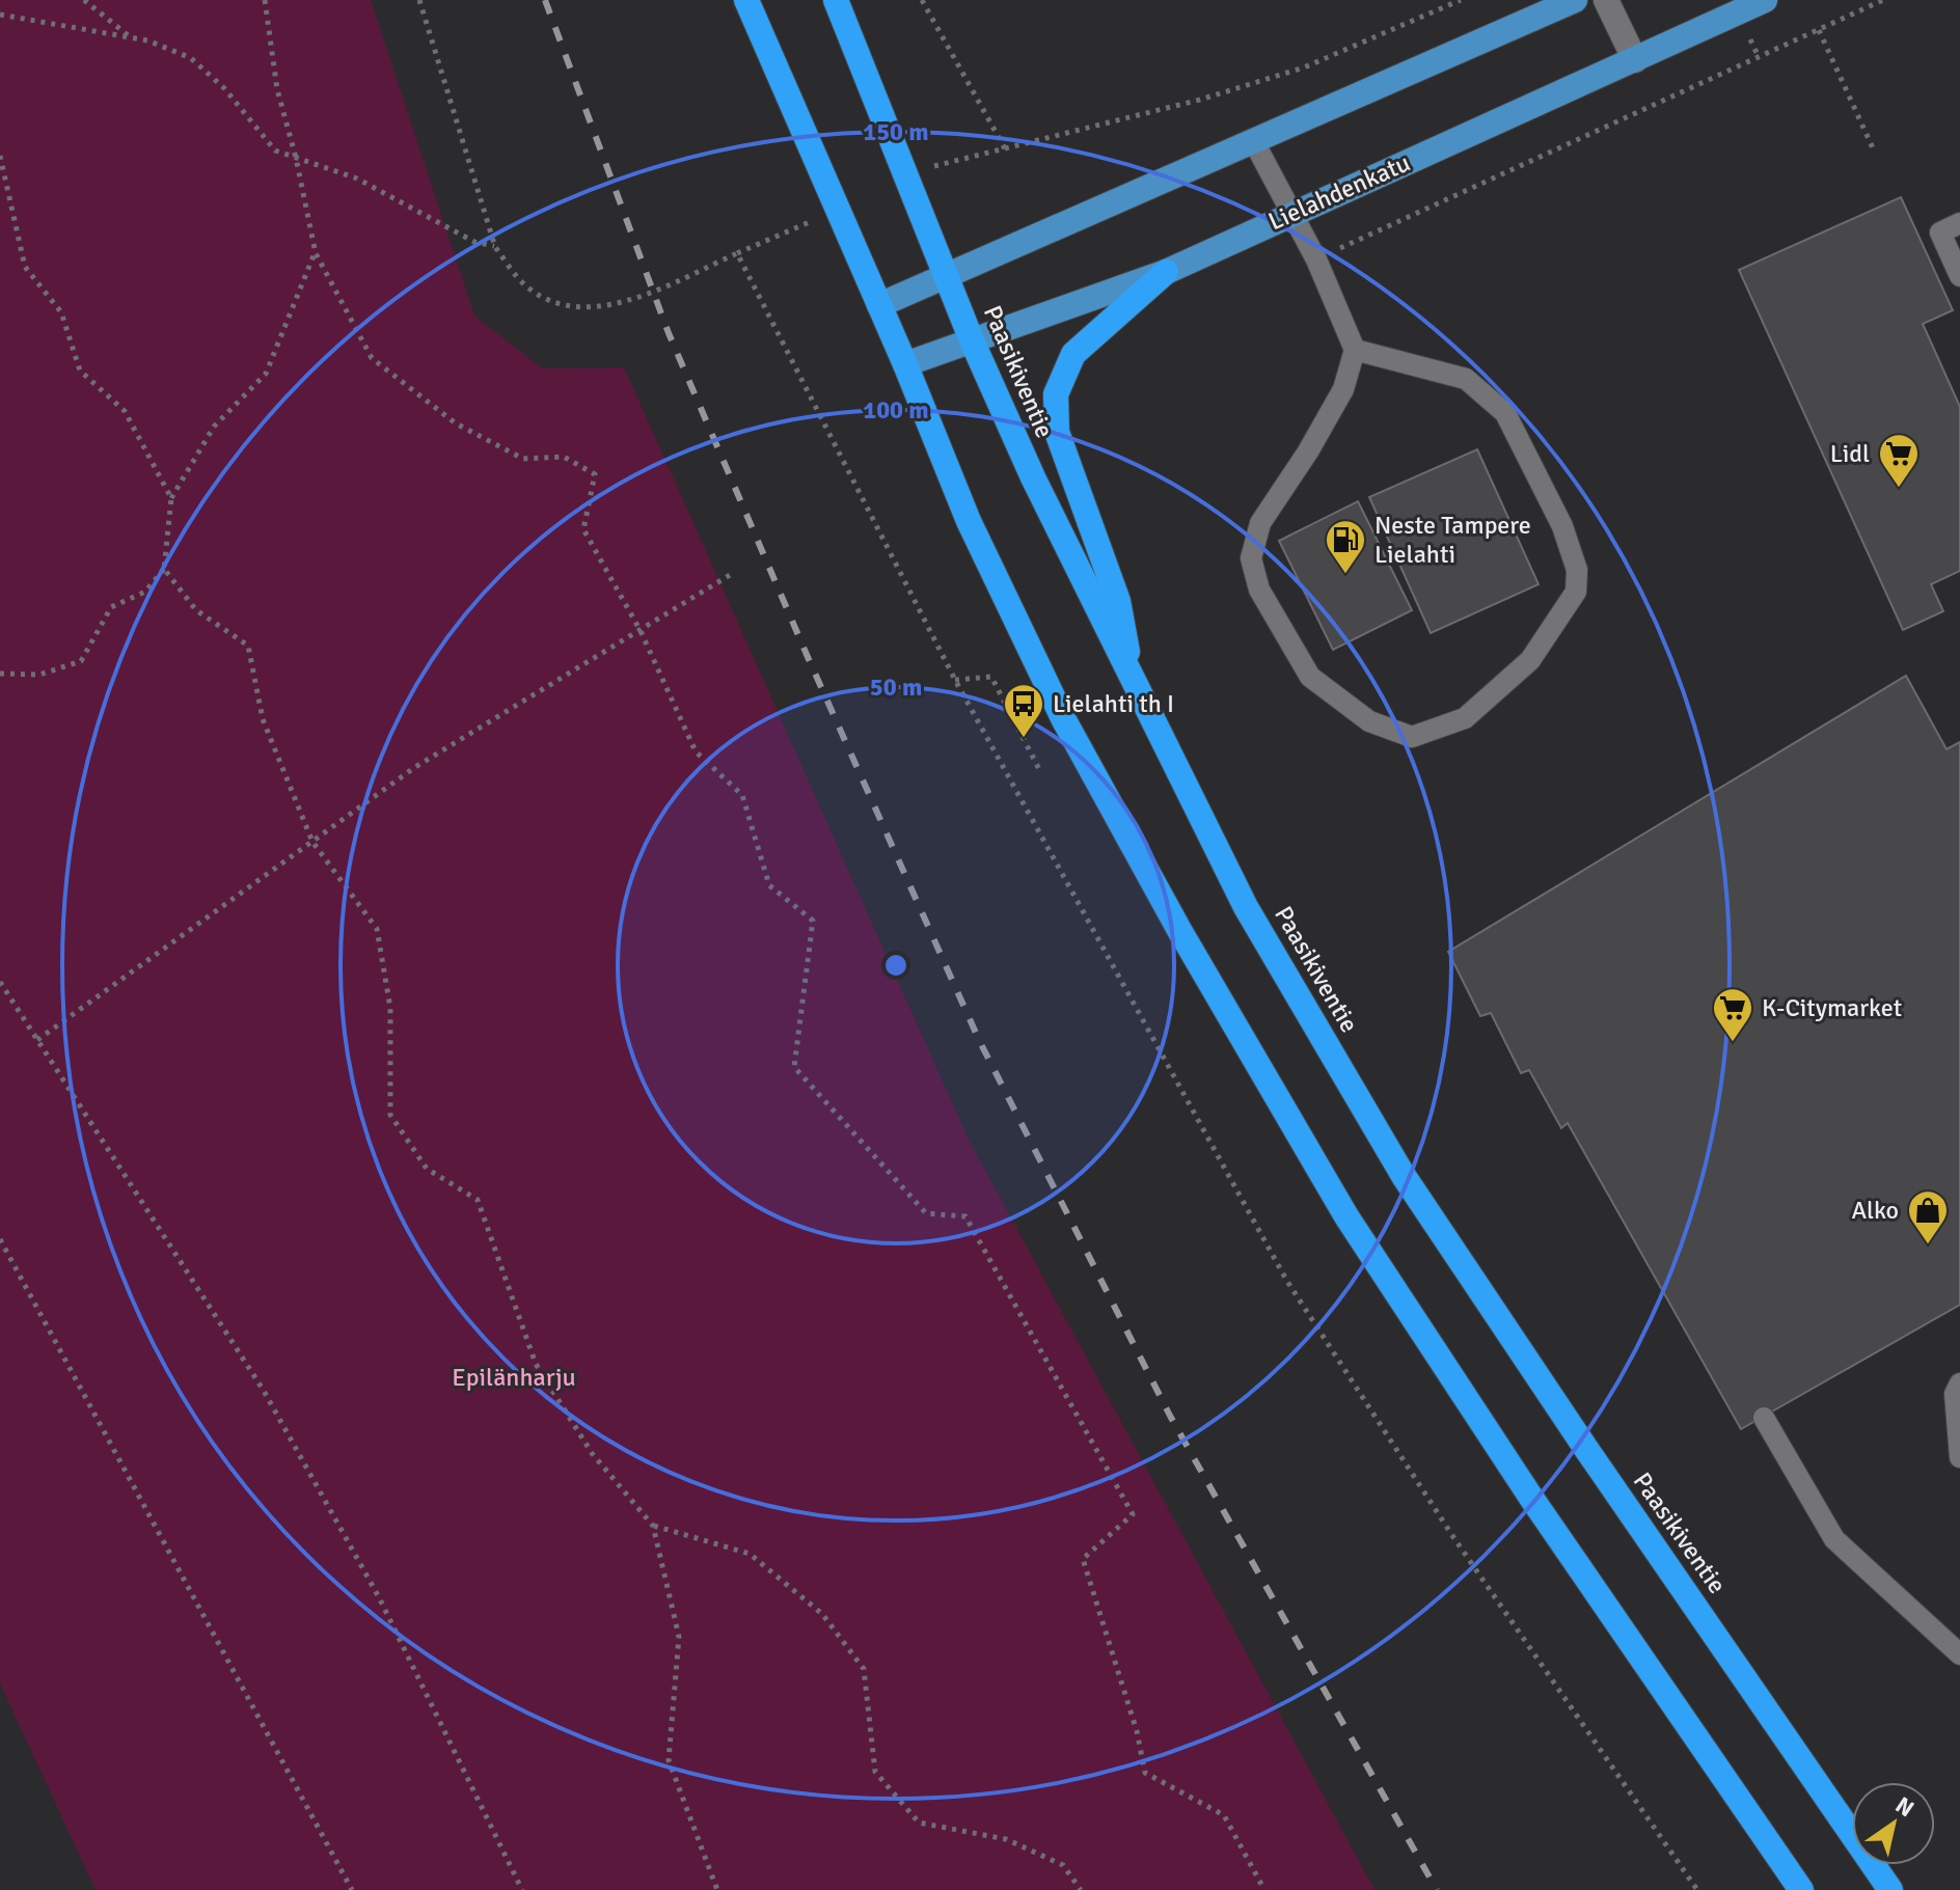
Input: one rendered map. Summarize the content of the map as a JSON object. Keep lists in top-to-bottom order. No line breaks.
{"streets":{"highway":["Paasikiventie"],"main road":["Lielahdenkatu"]},"crossings":[["Lielahdenkatu","Paasikiventie"]],"parks":["Epilänharju"],"places":{"supermarket":["Lidl","K-Citymarket"],"fuel station":["Neste Tampere Lielahti"],"bus stop":["Lielahti th I"],"shop":["Alko"]},"north":"top right","rings":["150 m","100 m","50 m"]}
